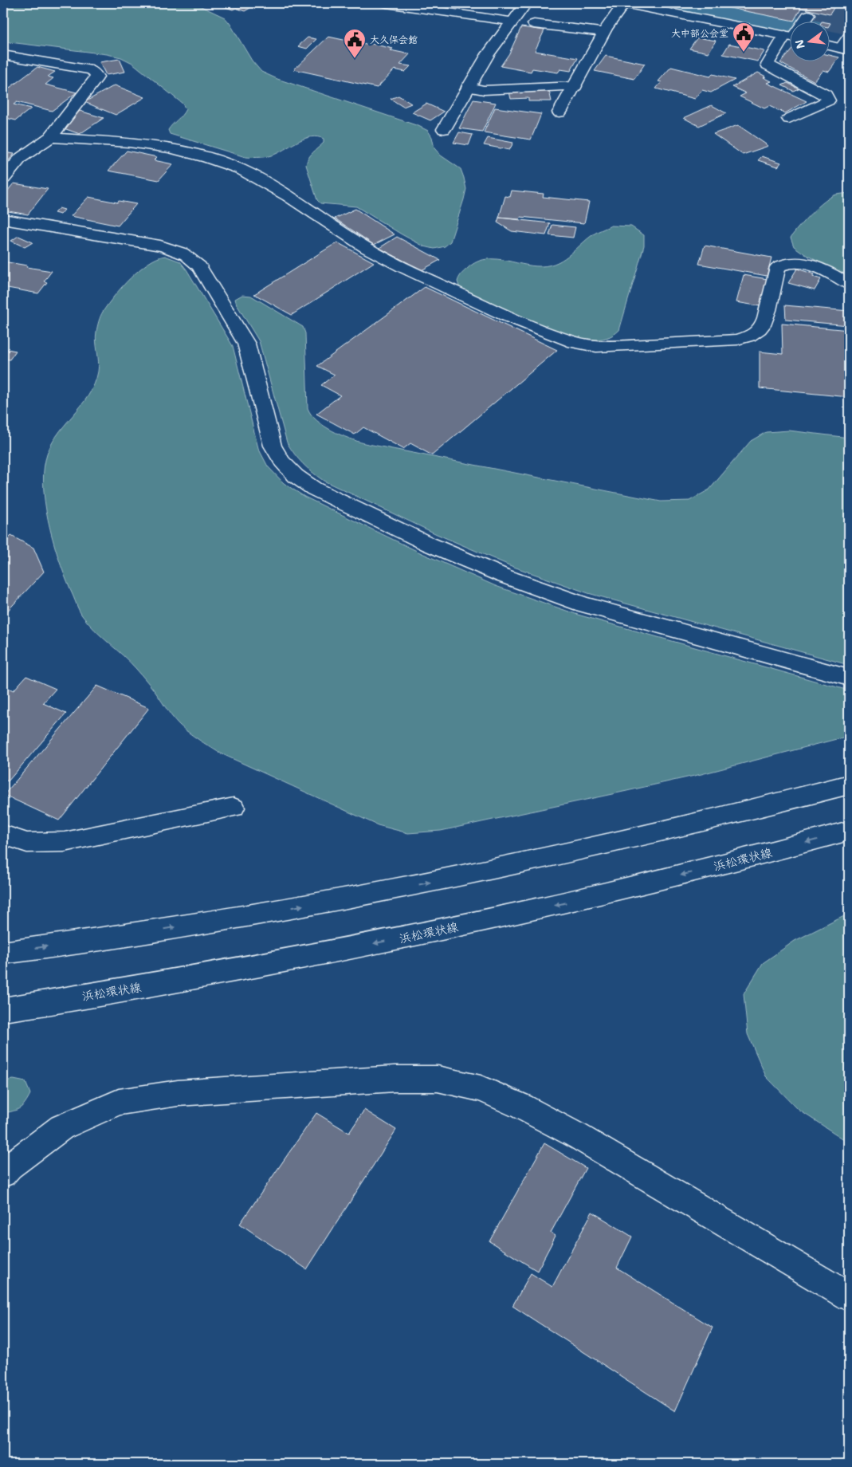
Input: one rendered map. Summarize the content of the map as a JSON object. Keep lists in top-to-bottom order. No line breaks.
{"streets":{"street":["浜松環状線"]},"places":{"public building":["大中部公会堂","大久保会館"]},"north":"left"}
